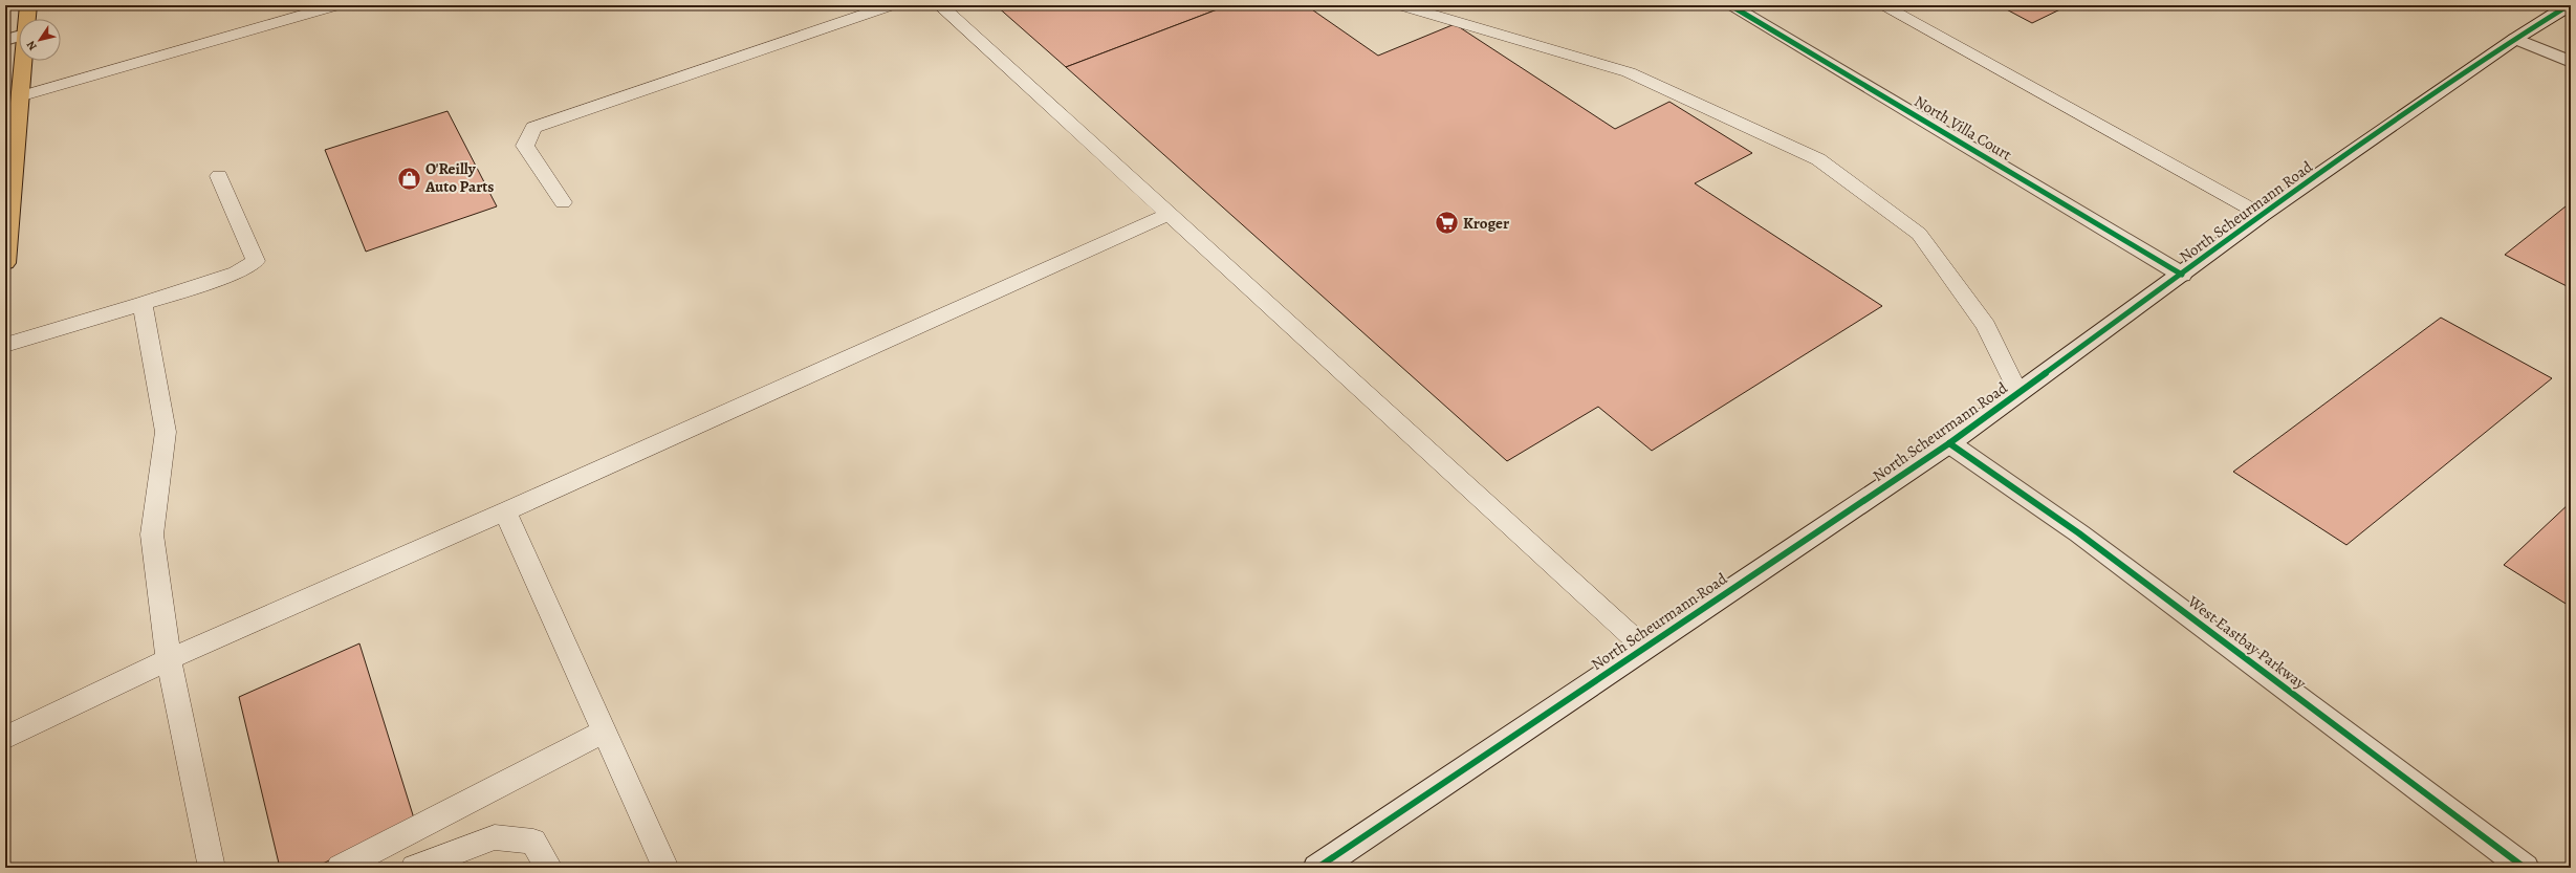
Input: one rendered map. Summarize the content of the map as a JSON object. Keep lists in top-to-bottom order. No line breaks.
{"streets":{"street":["North Villa Court","North Scheurmann Road","West Eastbay Parkway"]},"crossings":[["North Villa Court","North Scheurmann Road"],["North Scheurmann Road","West Eastbay Parkway"]],"places":{"shop":["O'Reilly Auto Parts"],"supermarket":["Kroger"]},"north":"bottom left"}
